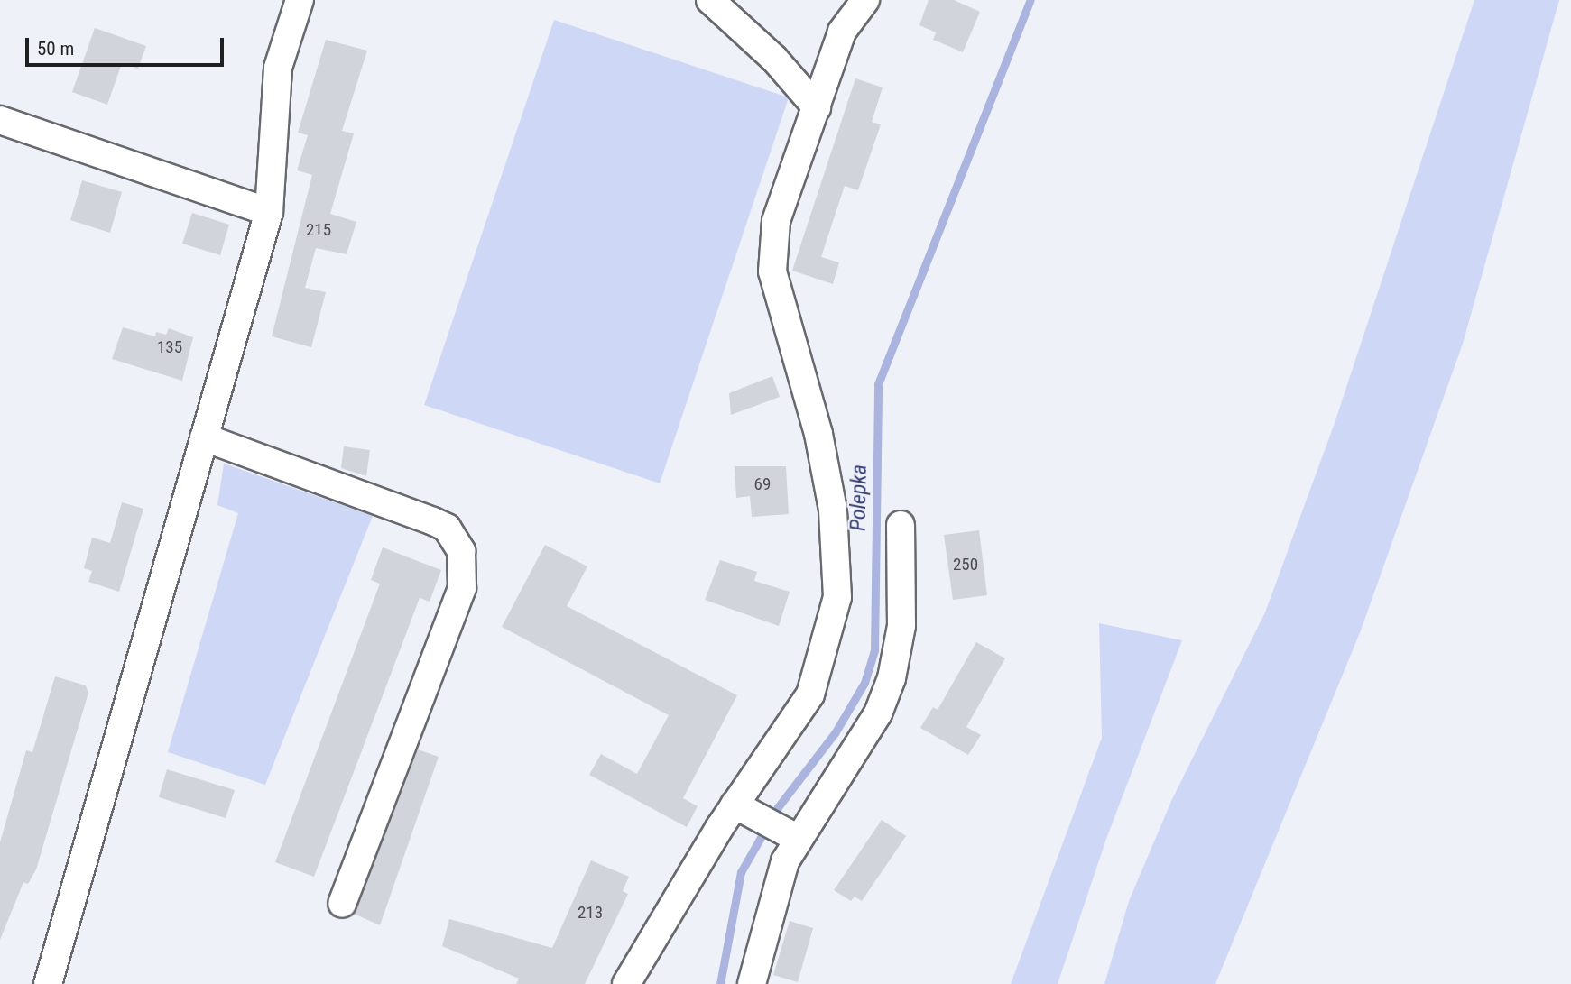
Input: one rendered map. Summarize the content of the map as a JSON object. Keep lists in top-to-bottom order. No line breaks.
{"water":["Polepka"],"house_numbers":["215","135","69","250","213"],"scale_bar":"50 m"}
